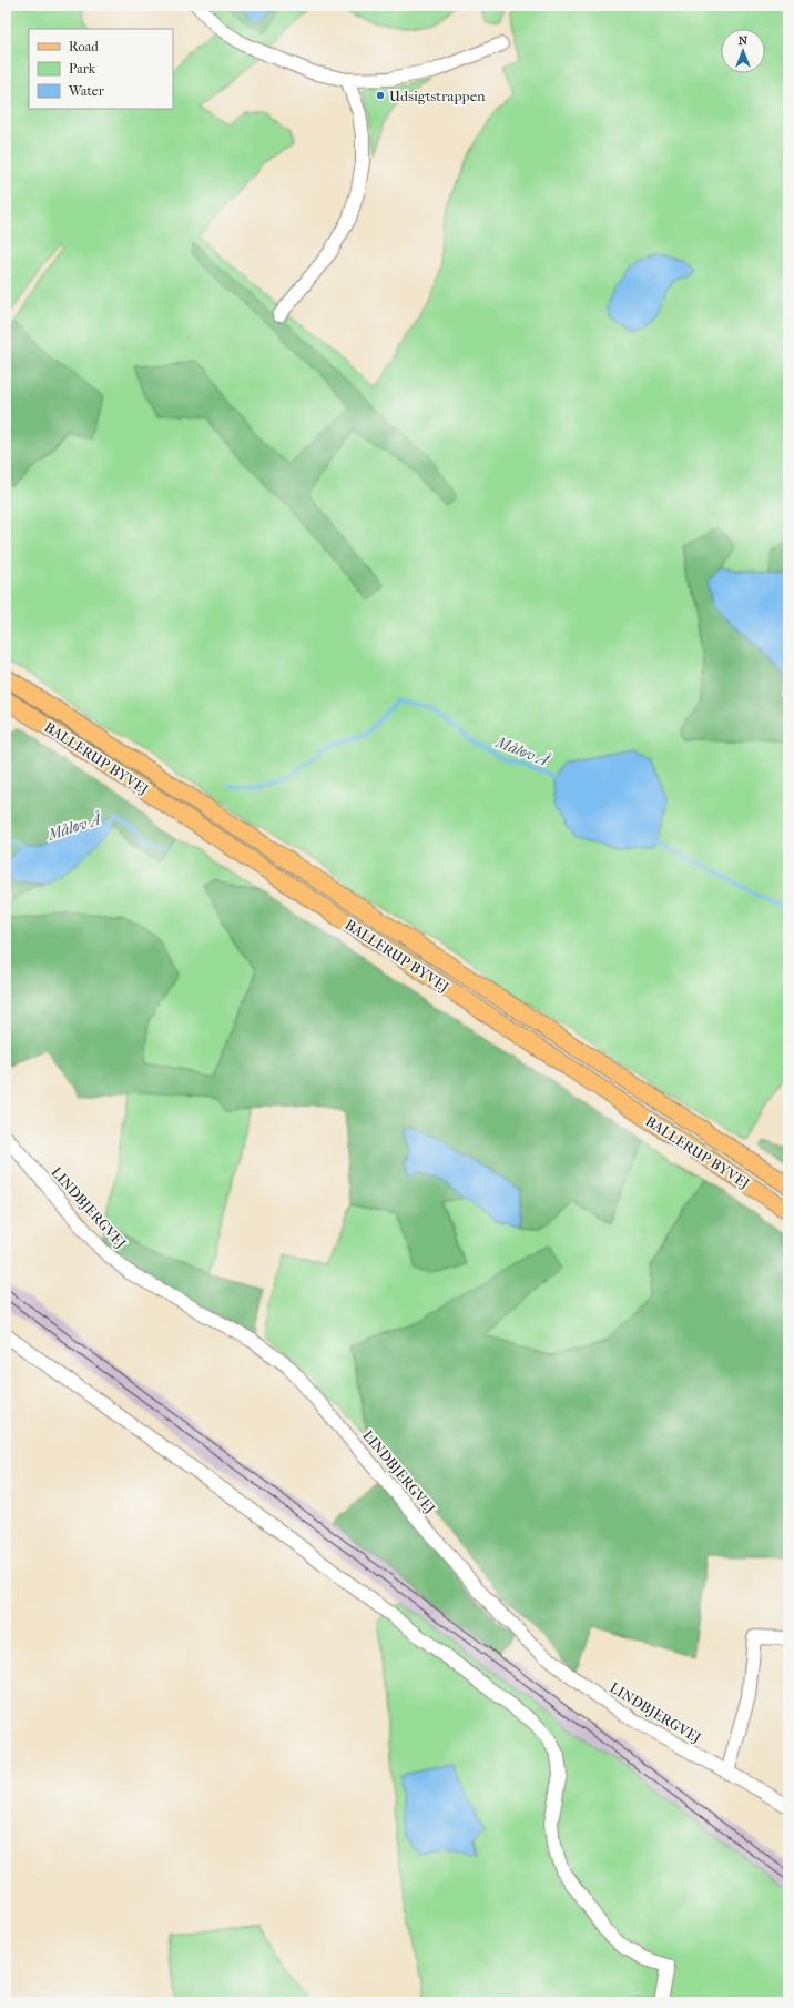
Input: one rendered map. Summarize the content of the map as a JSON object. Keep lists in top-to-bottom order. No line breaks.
{"streets":{"main road":["BALLERUP BYVEJ"],"street":["LINDBJERGVEJ"]},"water":["Måløv Å"],"places":["Udsigtstrappen"],"legend":["Road","Park","Water"],"north":"top"}
